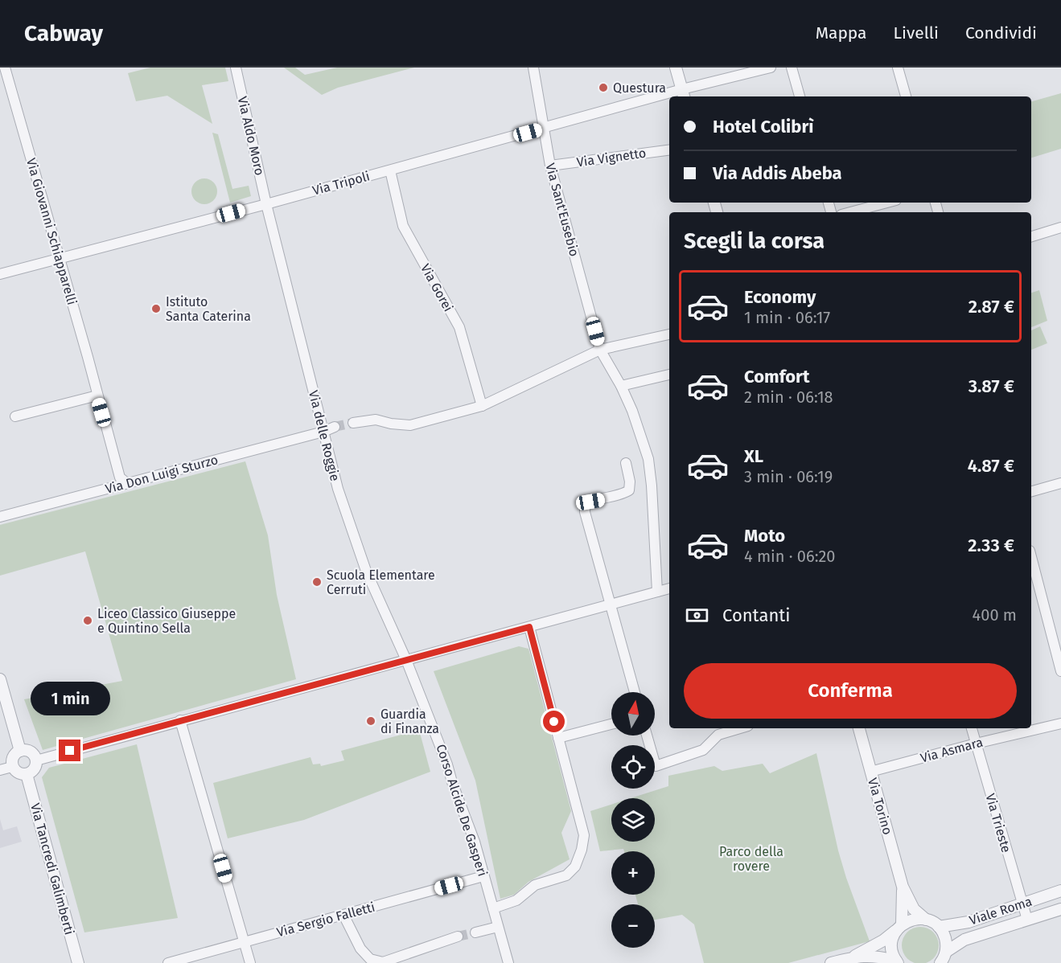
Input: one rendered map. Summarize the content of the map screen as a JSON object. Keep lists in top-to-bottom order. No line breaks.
{"streets":{"street":["Via Aldo Moro","Via Vignetto","Via Tripoli","Via Sant'Eusebio","Via Giovanni Schiapparelli","Via Gorei","Via delle Roggie","Via Don Luigi Sturzo","Via Asmara","Via Torino","Corso Alcide De Gasperi","Via Trieste","Via Tancredi Galimberti","Viale Roma","Via Sergio Falletti"]},"crossings":[["Via Aldo Moro","Via Tripoli"],["Via Aldo Moro","Via delle Roggie"],["Via Vignetto","Via Sant'Eusebio"],["Via Tripoli","Via Sant'Eusebio"],["Via Tripoli","Via Giovanni Schiapparelli"],["Via Tripoli","Via Gorei"],["Via Tripoli","Via delle Roggie"],["Via Giovanni Schiapparelli","Via Don Luigi Sturzo"],["Via delle Roggie","Via Don Luigi Sturzo"],["Via delle Roggie","Corso Alcide De Gasperi"],["Via Asmara","Via Torino"],["Via Asmara","Via Trieste"],["Via Torino","Viale Roma"],["Corso Alcide De Gasperi","Via Sergio Falletti"],["Via Trieste","Viale Roma"]],"parks":["Parco della rovere"],"places":["Questura","Istituto Santa Caterina","Scuola Elementare Cerruti","Liceo Classico Giuseppe e Quintino Sella","Guardia di Finanza"],"north":"top","page":{"header":"Cabway","nav":["Mappa","Livelli","Condividi"],"banner":["Hotel Colibrì","Via Addis Abeba"],"heading":"Scegli la corsa","list":[{"name":"Economy","note":"1 min · 06:17","value":"2.87 €"},{"name":"Comfort","note":"2 min · 06:18","value":"3.87 €"},{"name":"XL","note":"3 min · 06:19","value":"4.87 €"},{"name":"Moto","note":"4 min · 06:20","value":"2.33 €"}],"pay":["Contanti","400 m"],"buttons":"Conferma","bubble":"1 min","map_buttons":["+","−"]}}
